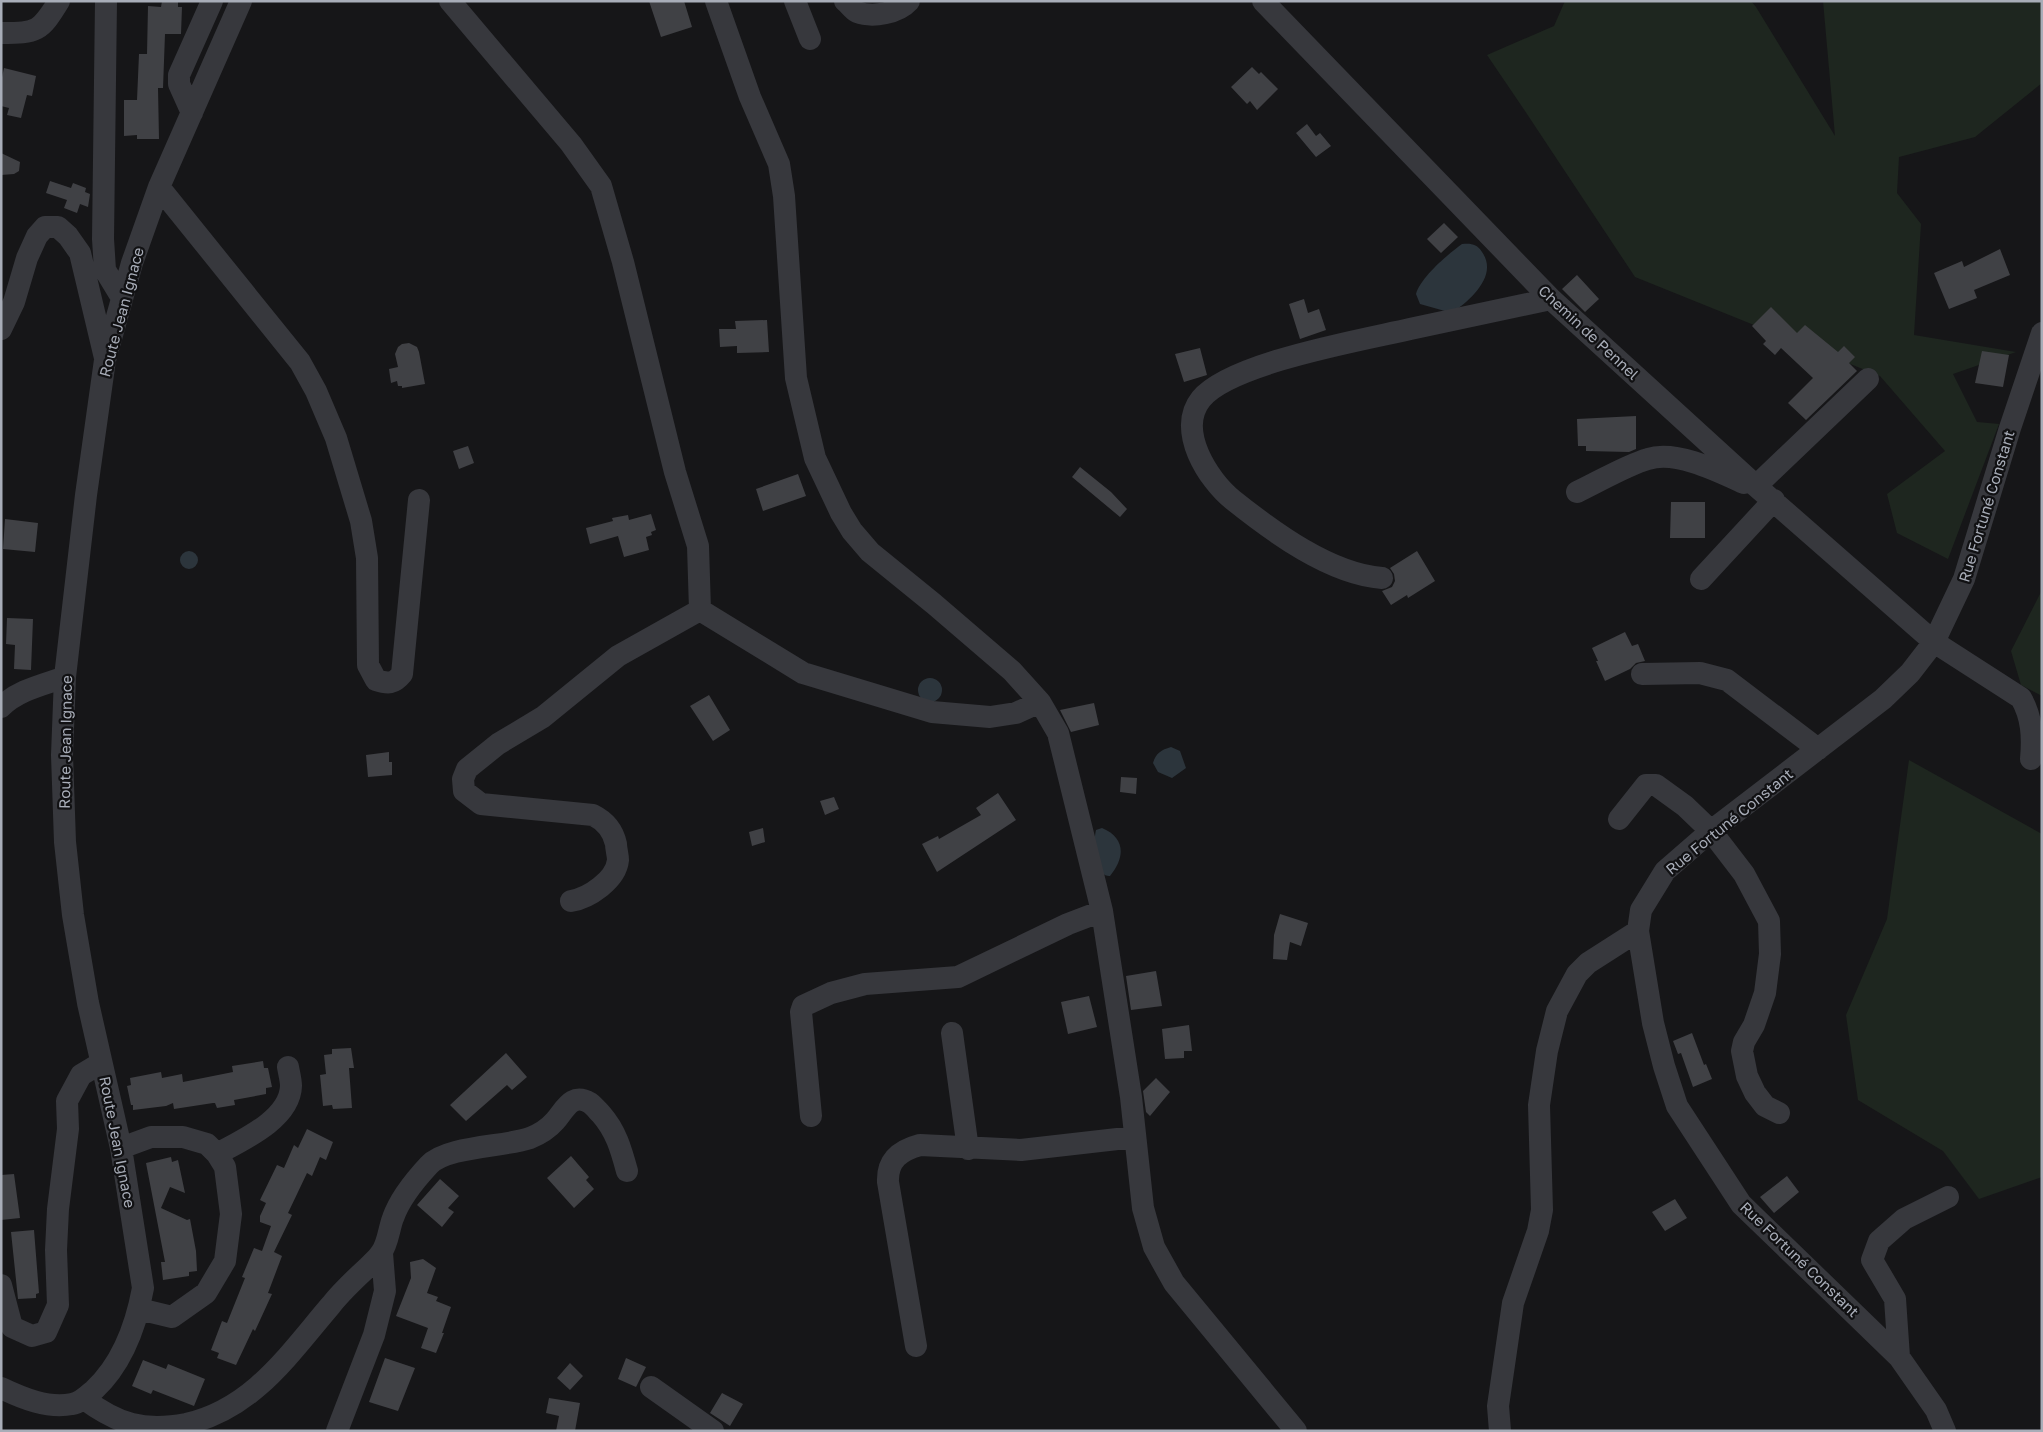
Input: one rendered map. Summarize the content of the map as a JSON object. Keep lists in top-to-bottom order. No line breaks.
{"streets":{"street":["Route Jean Ignace","Chemin de Pennel","Rue Fortuné Constant"]},"crossings":[["Chemin de Pennel","Rue Fortuné Constant"]]}
